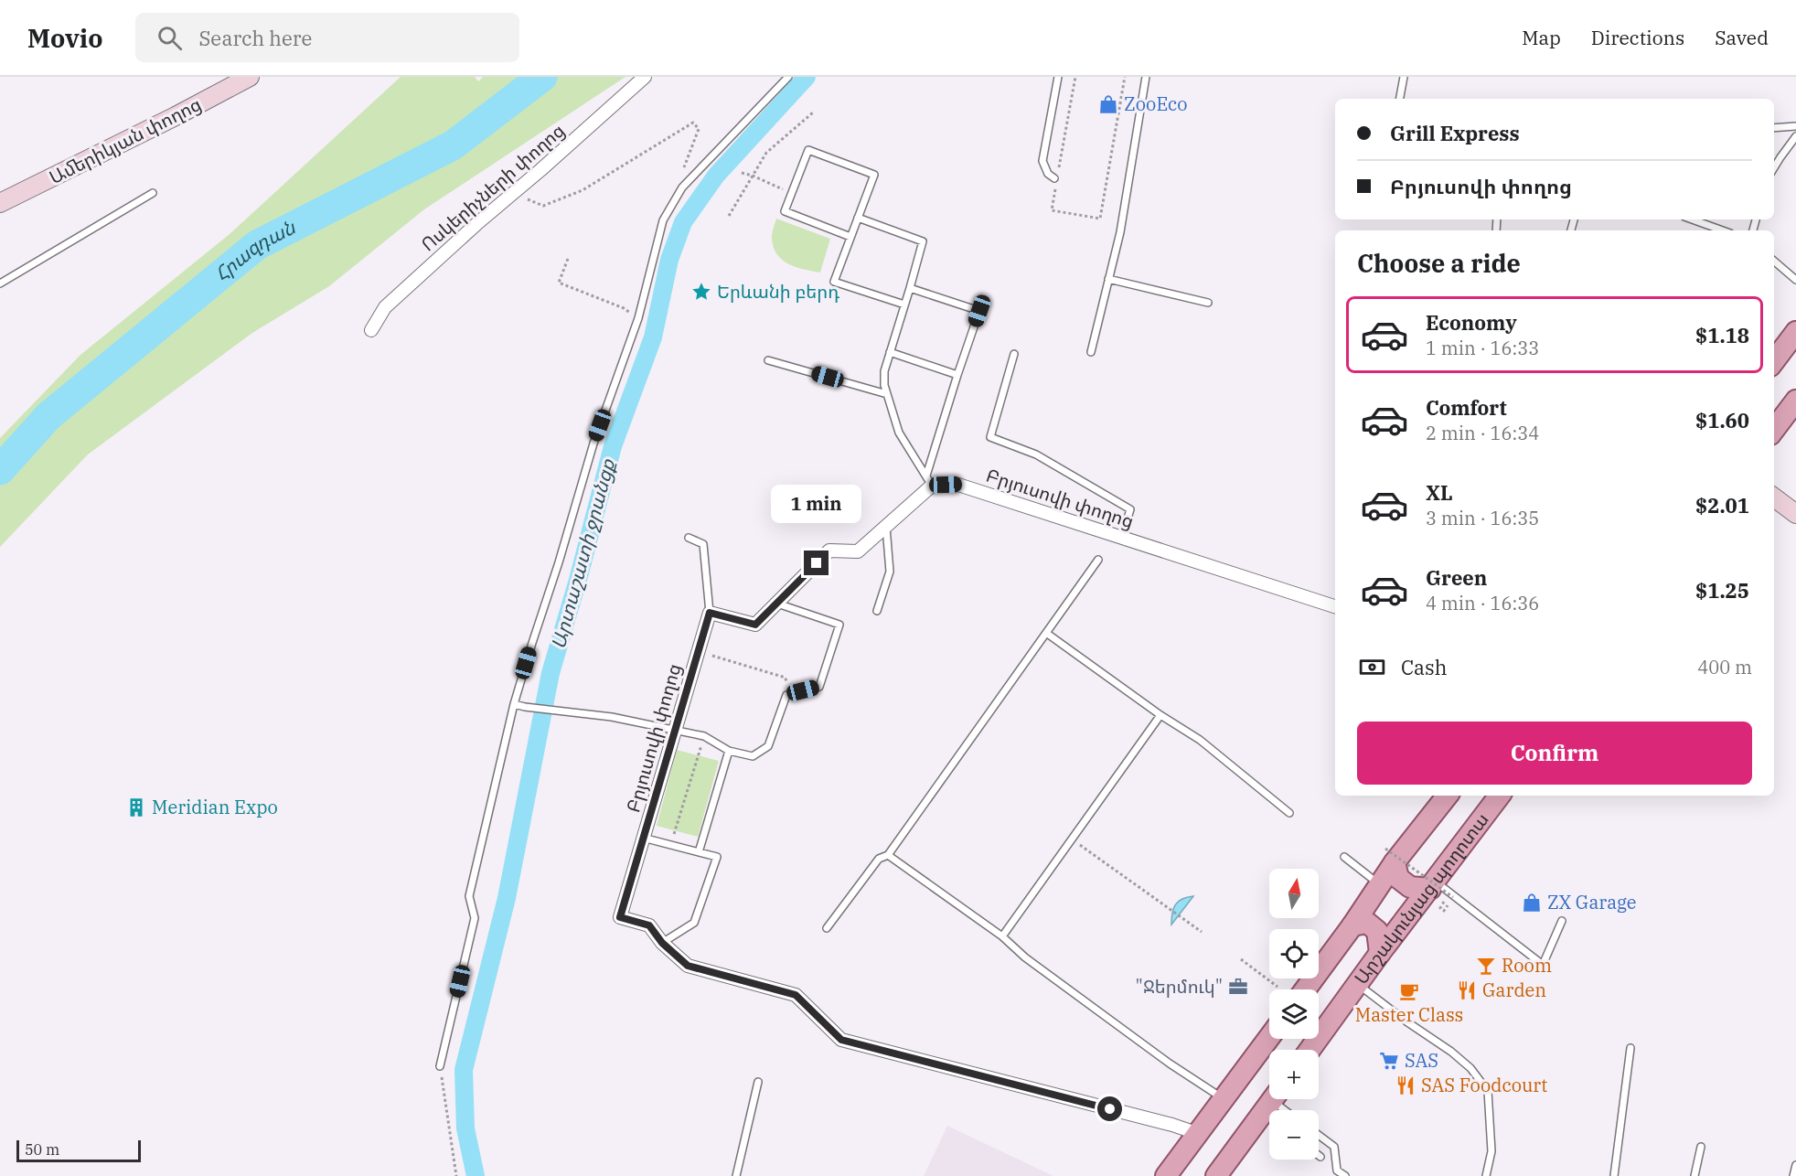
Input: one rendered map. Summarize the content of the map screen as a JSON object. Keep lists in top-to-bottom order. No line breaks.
{"streets":{"main road":["Արշակունյաց պողոտա"],"street":["Ամերիկյան փողոց","Ոսկերիչների փողոց","Բրյուսովի փողոց"]},"water":["Հրազդան","Արտաշատի ջրանցք"],"places":{"shop":["ZooEco","ZX Garage"],"place":["Երևանի բերդ"],"building":["Meridian Expo"],"bar":["Room"],"office":["\"Ջերմուկ\""],"restaurant":["Garden","SAS Foodcourt"],"cafe":["Master Class"],"supermarket":["SAS"]},"scale_bar":"50 m","north":"top","page":{"header":"Movio","search":"Search here","nav":["Map","Directions","Saved"],"banner":["Grill Express","Բրյուսովի փողոց"],"heading":"Choose a ride","list":[{"name":"Economy","note":"1 min · 16:33","value":"$1.18"},{"name":"Comfort","note":"2 min · 16:34","value":"$1.60"},{"name":"XL","note":"3 min · 16:35","value":"$2.01"},{"name":"Green","note":"4 min · 16:36","value":"$1.25"}],"bubble":"1 min","pay":["Cash","400 m"],"buttons":"Confirm","map_buttons":["+","−"],"scale":"50 m"}}
